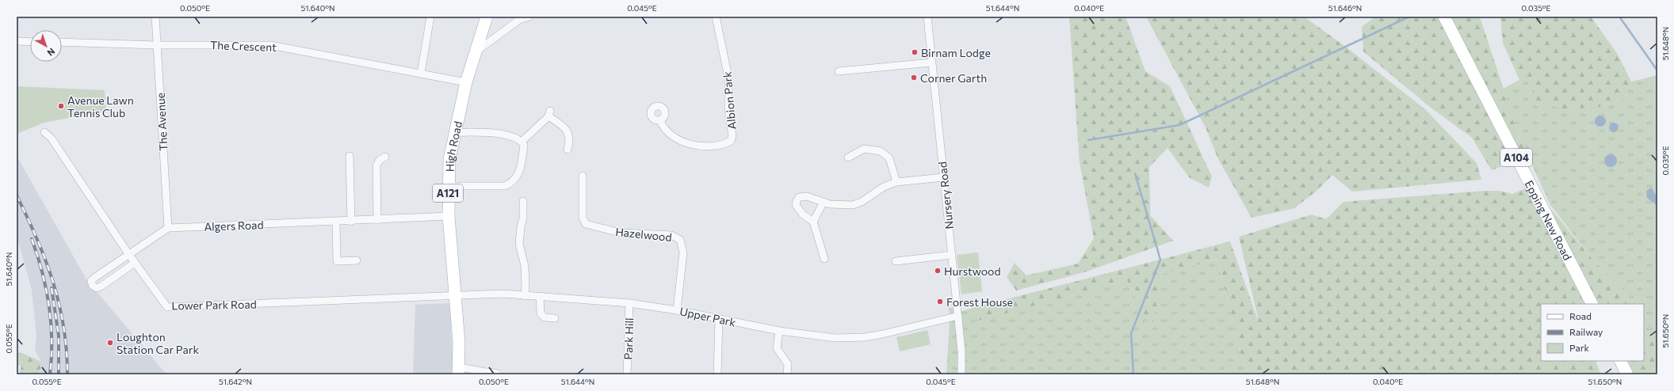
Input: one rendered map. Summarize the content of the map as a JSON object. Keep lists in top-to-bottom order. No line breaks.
{"streets":{"main road":["High Road","A104","A121","Epping New Road"],"street":["The Crescent","Albion Park","The Avenue","Nursery Road","Algers Road","Hazelwood","Lower Park Road","Upper Park","Park Hill"]},"crossings":[["The Crescent","The Avenue"],["The Crescent","High Road"],["The Avenue","Algers Road"],["High Road","Algers Road"],["High Road","Lower Park Road"],["High Road","Upper Park"],["Nursery Road","Upper Park"],["Hazelwood","Upper Park"],["Lower Park Road","Upper Park"],["Upper Park","Park Hill"]],"places":["Birnam Lodge","Corner Garth","Avenue Lawn Tennis Club","Hurstwood","Forest House","Loughton Station Car Park"],"legend":["Road","Railway","Park"],"north":"bottom right","coordinates":["0.050°E","51.640°N","0.045°E","51.644°N","0.040°E","51.646°N","0.035°E","51.648°N","51.650°N","0.055°E","51.642°N"]}
